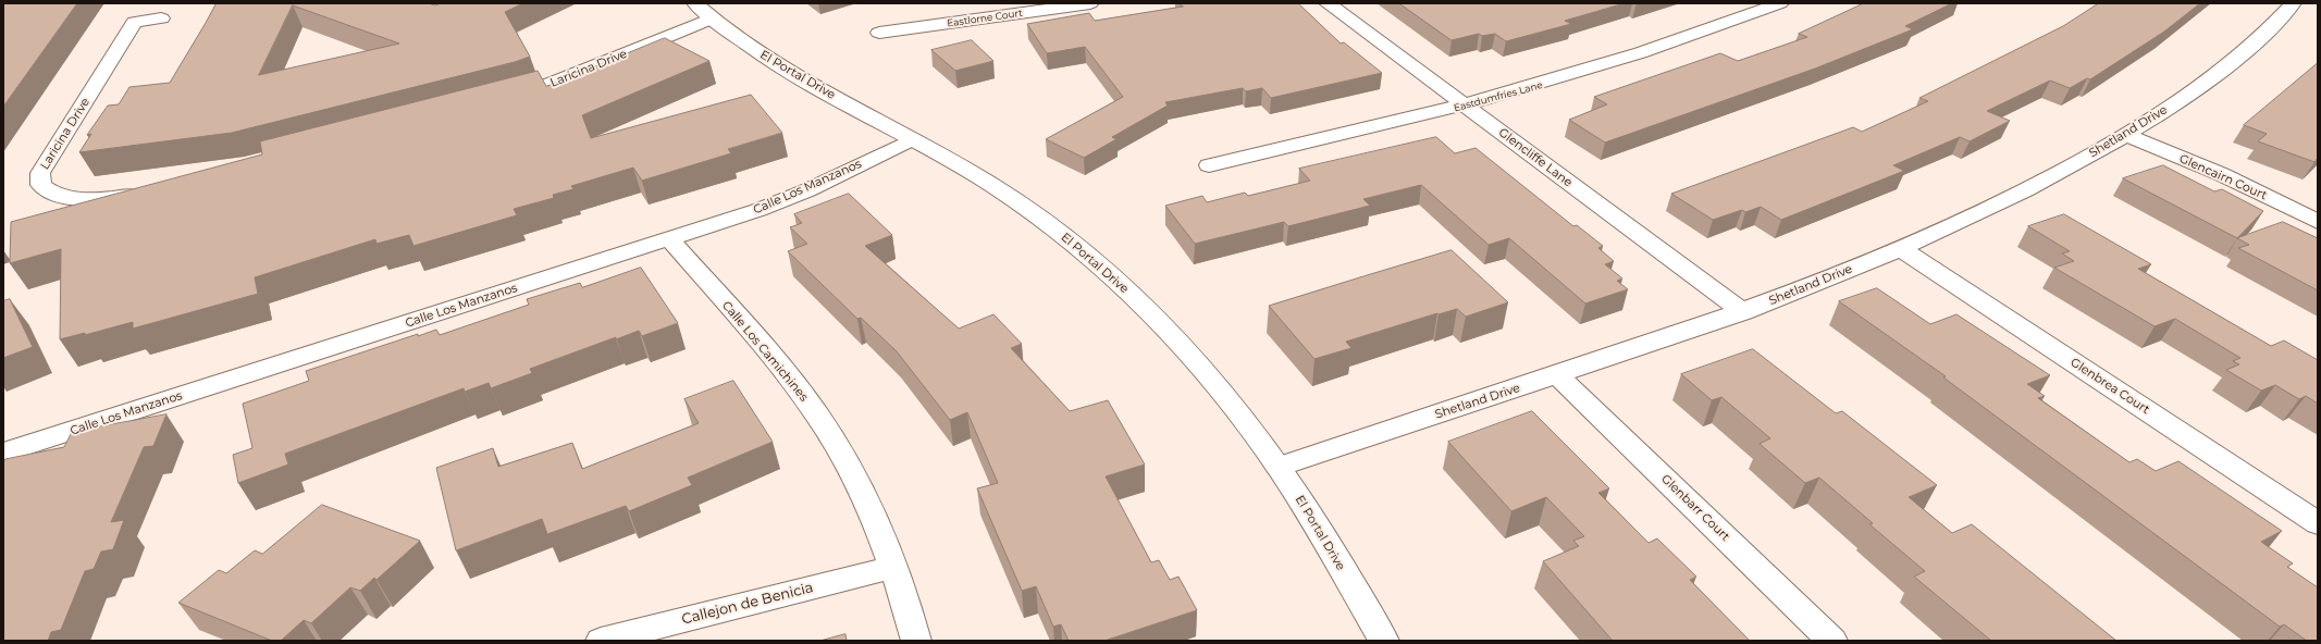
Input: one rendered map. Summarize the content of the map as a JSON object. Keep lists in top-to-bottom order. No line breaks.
{"streets":{"street":["Eastlorne Court","Laricina Drive","El Portal Drive","Eastdumfries Lane","Shetland Drive","Glencliffe Lane","Glencairn Court","Calle Los Manzanos","Calle Los Camichines","Glenbrea Court","Glenbarr Court","Callejon de Benicia"]},"crossings":[["Laricina Drive","El Portal Drive"],["El Portal Drive","Shetland Drive"],["El Portal Drive","Calle Los Manzanos"],["Eastdumfries Lane","Glencliffe Lane"],["Shetland Drive","Glencliffe Lane"],["Shetland Drive","Glencairn Court"],["Shetland Drive","Glenbrea Court"],["Shetland Drive","Glenbarr Court"],["Calle Los Manzanos","Calle Los Camichines"],["Calle Los Camichines","Callejon de Benicia"]]}
